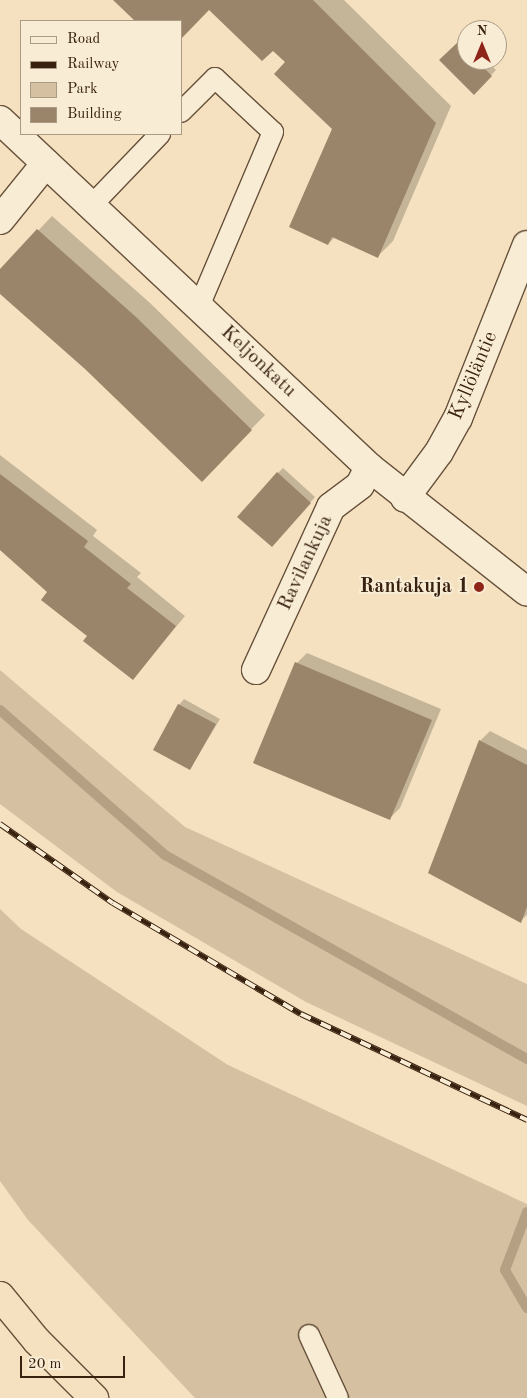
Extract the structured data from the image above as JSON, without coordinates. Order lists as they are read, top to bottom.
{
  "streets": {
    "street": ["Keljonkatu", "Kyllöläntie", "Ravilankuja"]
  },
  "crossings": [
    ["Keljonkatu", "Kyllöläntie"],
    ["Keljonkatu", "Ravilankuja"]
  ],
  "places": ["Rantakuja 1"],
  "legend": [
    "Road",
    "Railway",
    "Park",
    "Building"
  ],
  "scale_bar": "20 m",
  "north": "top"
}
